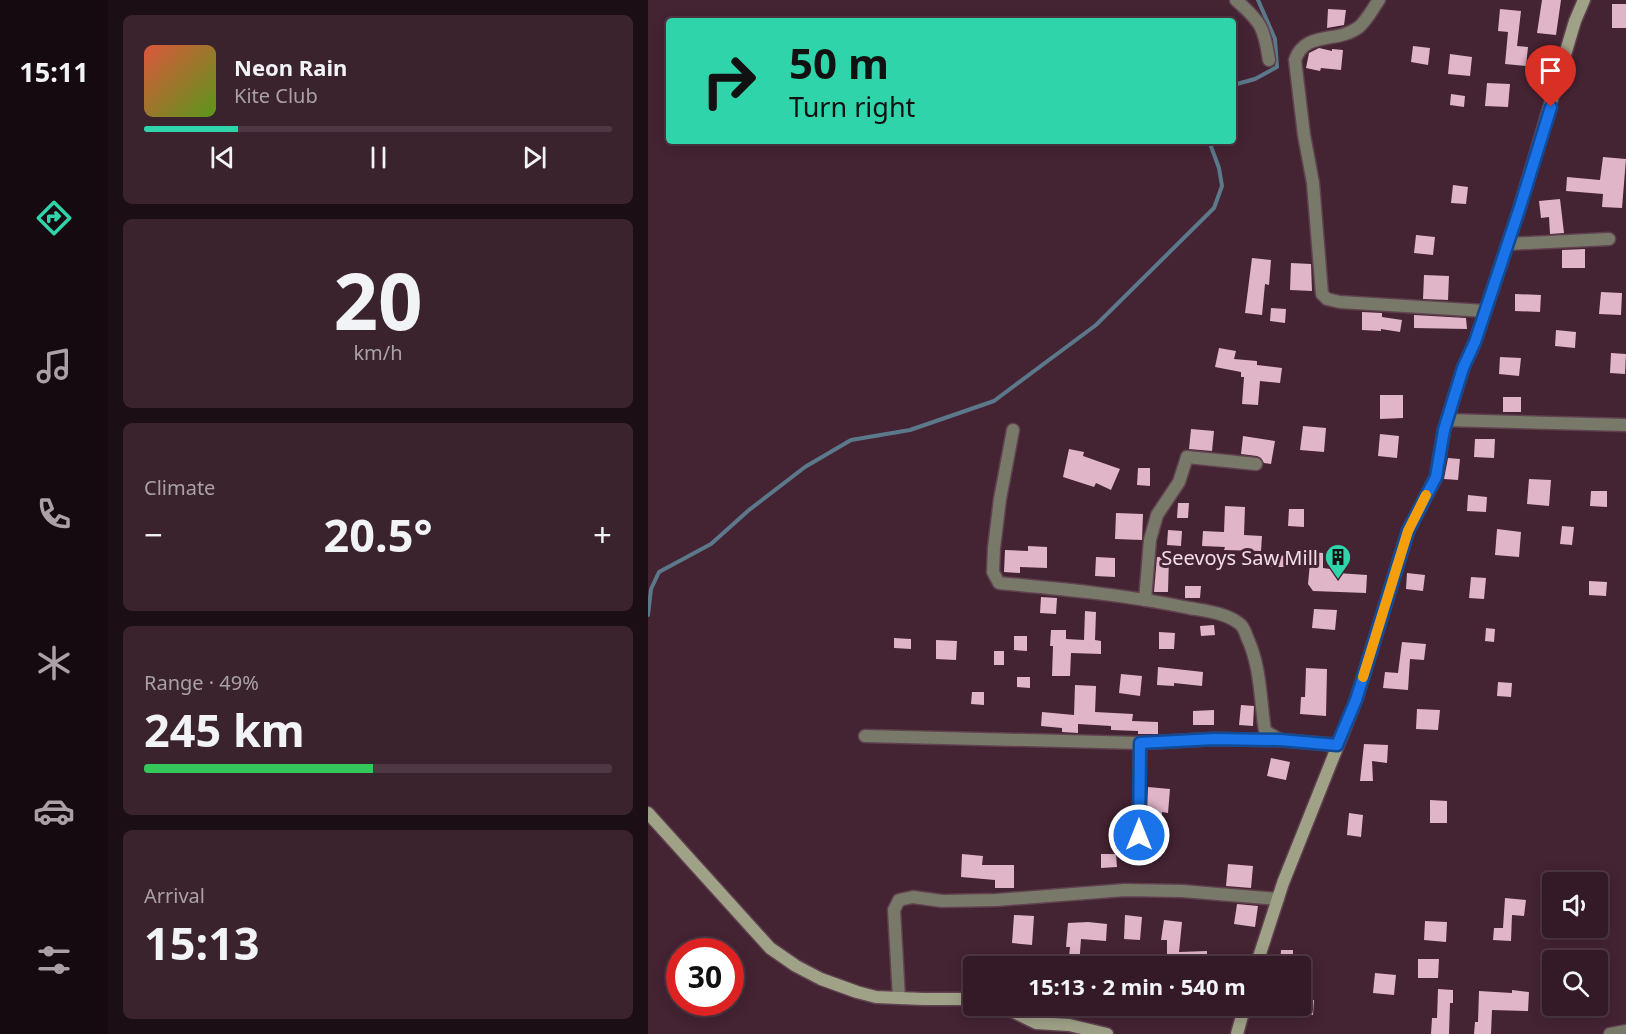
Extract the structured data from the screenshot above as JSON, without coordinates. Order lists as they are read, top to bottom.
{
  "places": {
    "building": ["Seevoys Saw Mill"]
  },
  "page": {
    "tabs": "15:11",
    "turn": ["50 m", "Turn right"],
    "song": ["Neon Rain", "Kite Club"],
    "tile": [
      ["20", "km/h"],
      "Climate",
      ["Range · 49%", "245 km"],
      ["Arrival", "15:13"]
    ],
    "heat": ["−", "20.5°", "+"],
    "limit": "30",
    "trip": "15:13 · 2 min · 540 m"
  }
}
